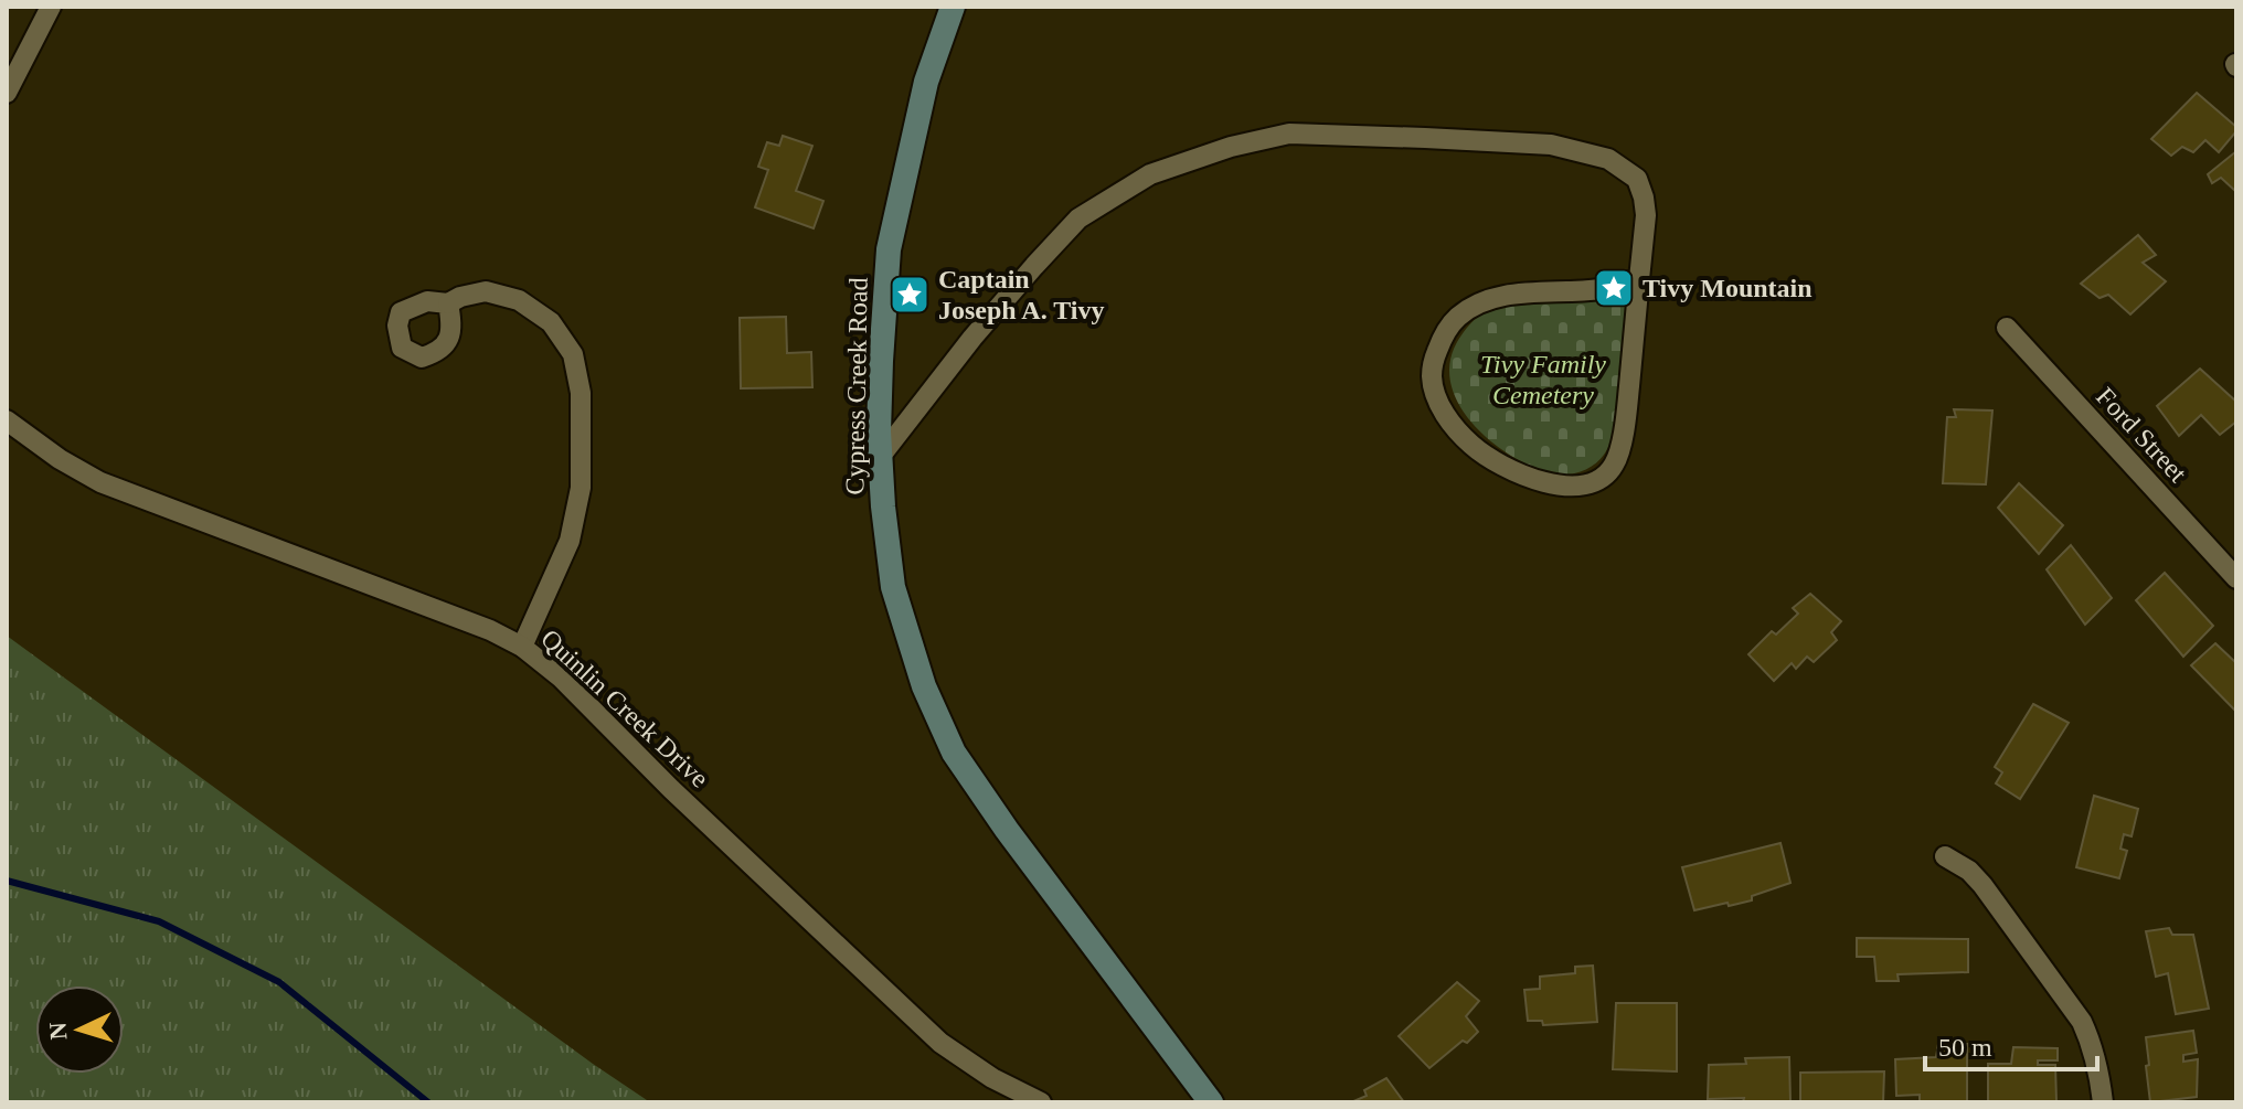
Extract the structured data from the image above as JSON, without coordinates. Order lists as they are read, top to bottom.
{
  "streets": {
    "main road": ["Cypress Creek Road"],
    "street": ["Ford Street", "Quinlin Creek Drive"]
  },
  "parks": ["Tivy Family Cemetery"],
  "places": {
    "place": ["Tivy Mountain", "Captain Joseph A. Tivy"]
  },
  "scale_bar": "50 m",
  "north": "left"
}
